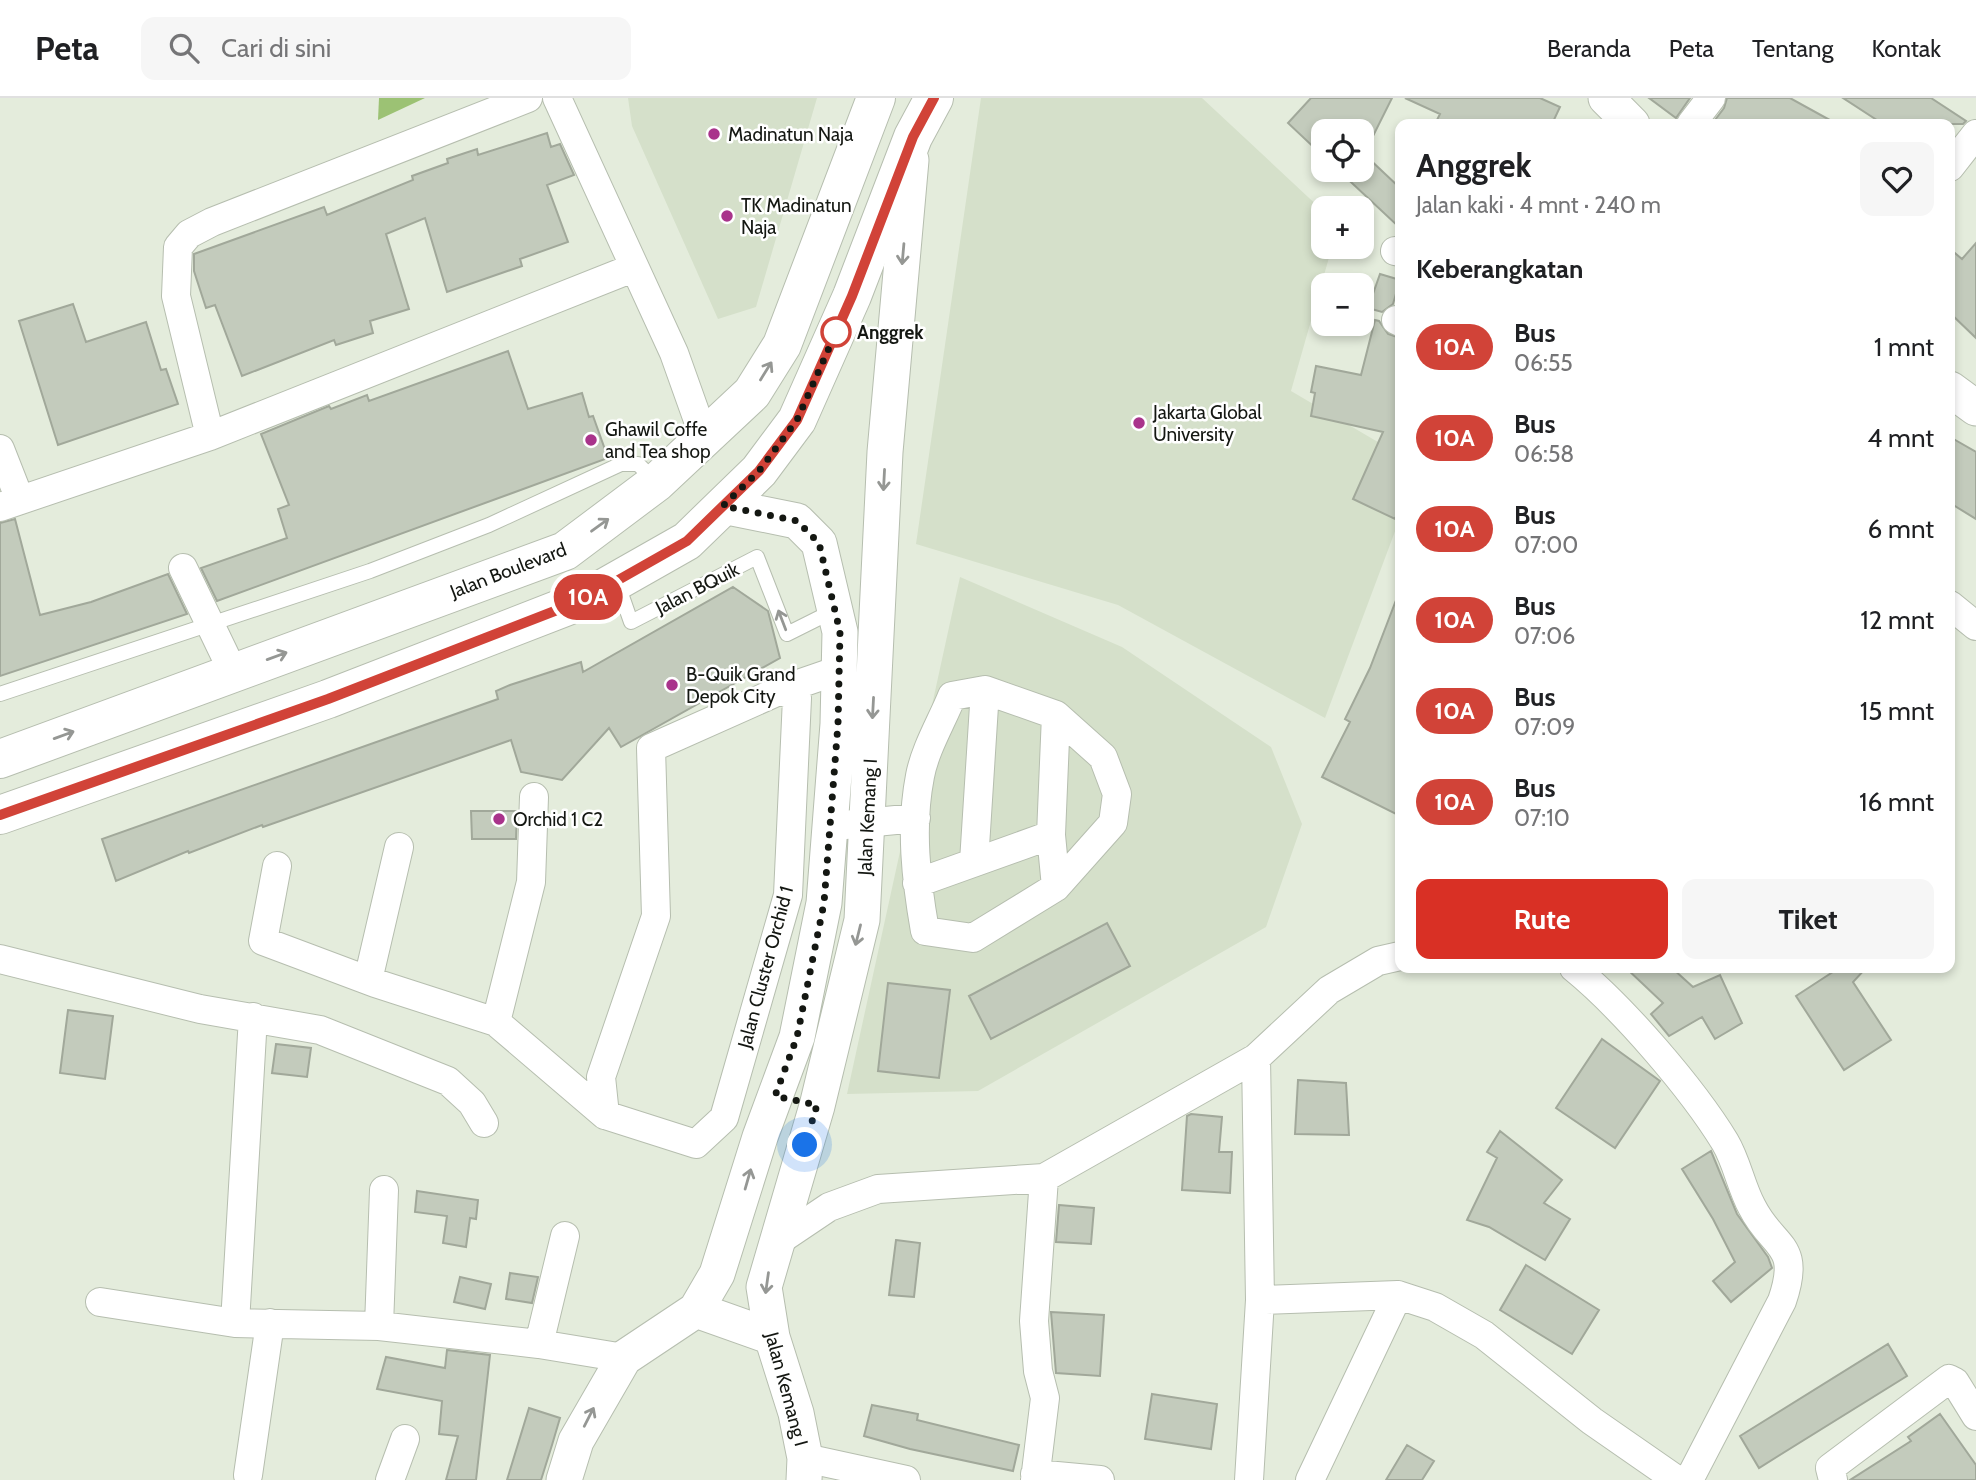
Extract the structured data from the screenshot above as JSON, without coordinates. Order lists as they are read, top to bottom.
{
  "streets": {
    "main road": ["Jalan Boulevard"],
    "street": ["Jalan Kemang I", "Jalan Cluster Orchid 1"],
    "lane": ["Jalan BQuik"]
  },
  "crossings": [
    ["Jalan BQuik", "Jalan Kemang I"]
  ],
  "places": [
    "Madinatun Naja",
    "TK Madinatun Naja",
    "Anggrek",
    "Jakarta Global University",
    "Ghawil Coffe and Tea shop",
    "B-Quik Grand Depok City",
    "Orchid 1 C2"
  ],
  "lines": ["bus line 10A"],
  "page": {
    "header": "Peta",
    "search": "Cari di sini",
    "nav": [
      "Beranda",
      "Peta",
      "Tentang",
      "Kontak"
    ],
    "on_map": "10A",
    "map_buttons": ["+", "−"],
    "heading": [
      ["Anggrek", "Jalan kaki · 4 mnt · 240 m"],
      "Keberangkatan"
    ],
    "list": [
      {
        "mark": "10A",
        "name": "Bus",
        "note": "06:55",
        "value": "1 mnt"
      },
      {
        "mark": "10A",
        "name": "Bus",
        "note": "06:58",
        "value": "4 mnt"
      },
      {
        "mark": "10A",
        "name": "Bus",
        "note": "07:00",
        "value": "6 mnt"
      },
      {
        "mark": "10A",
        "name": "Bus",
        "note": "07:06",
        "value": "12 mnt"
      },
      {
        "mark": "10A",
        "name": "Bus",
        "note": "07:09",
        "value": "15 mnt"
      },
      {
        "mark": "10A",
        "name": "Bus",
        "note": "07:10",
        "value": "16 mnt"
      }
    ],
    "buttons": ["Rute", "Tiket"]
  }
}
